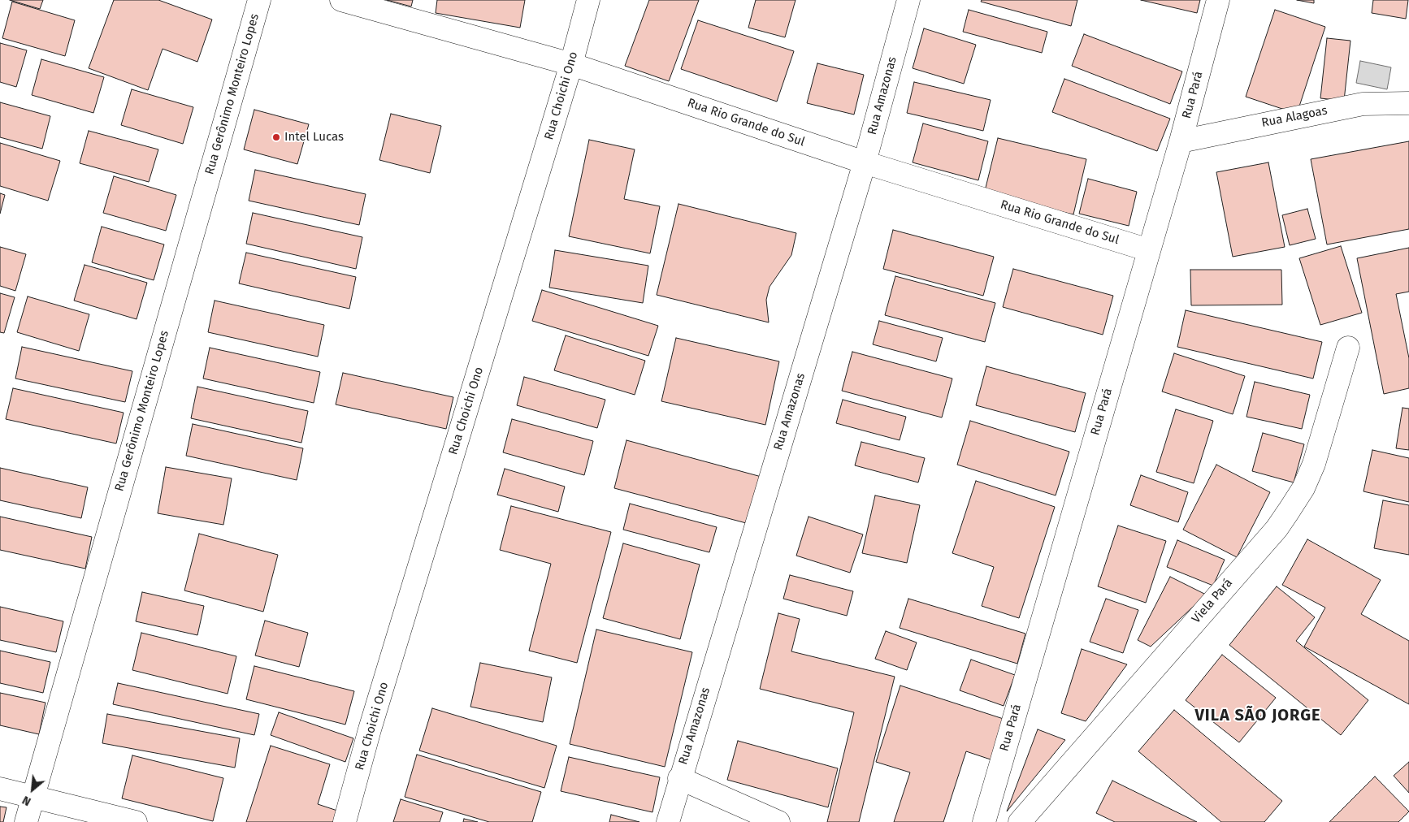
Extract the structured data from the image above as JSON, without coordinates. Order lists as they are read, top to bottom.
{
  "streets": {
    "street": [
      "Rua Gerônimo Monteiro Lopes",
      "Rua Pará",
      "Rua Choichi Ono",
      "Rua Amazonas",
      "Rua Alagoas",
      "Rua Rio Grande do Sul",
      "Viela Pará"
    ]
  },
  "crossings": [
    ["Rua Pará", "Rua Alagoas"],
    ["Rua Pará", "Rua Rio Grande do Sul"],
    ["Rua Choichi Ono", "Rua Rio Grande do Sul"],
    ["Rua Amazonas", "Rua Rio Grande do Sul"]
  ],
  "districts": ["VILA SÃO JORGE"],
  "places": ["Intel Lucas"],
  "north": "bottom left"
}
